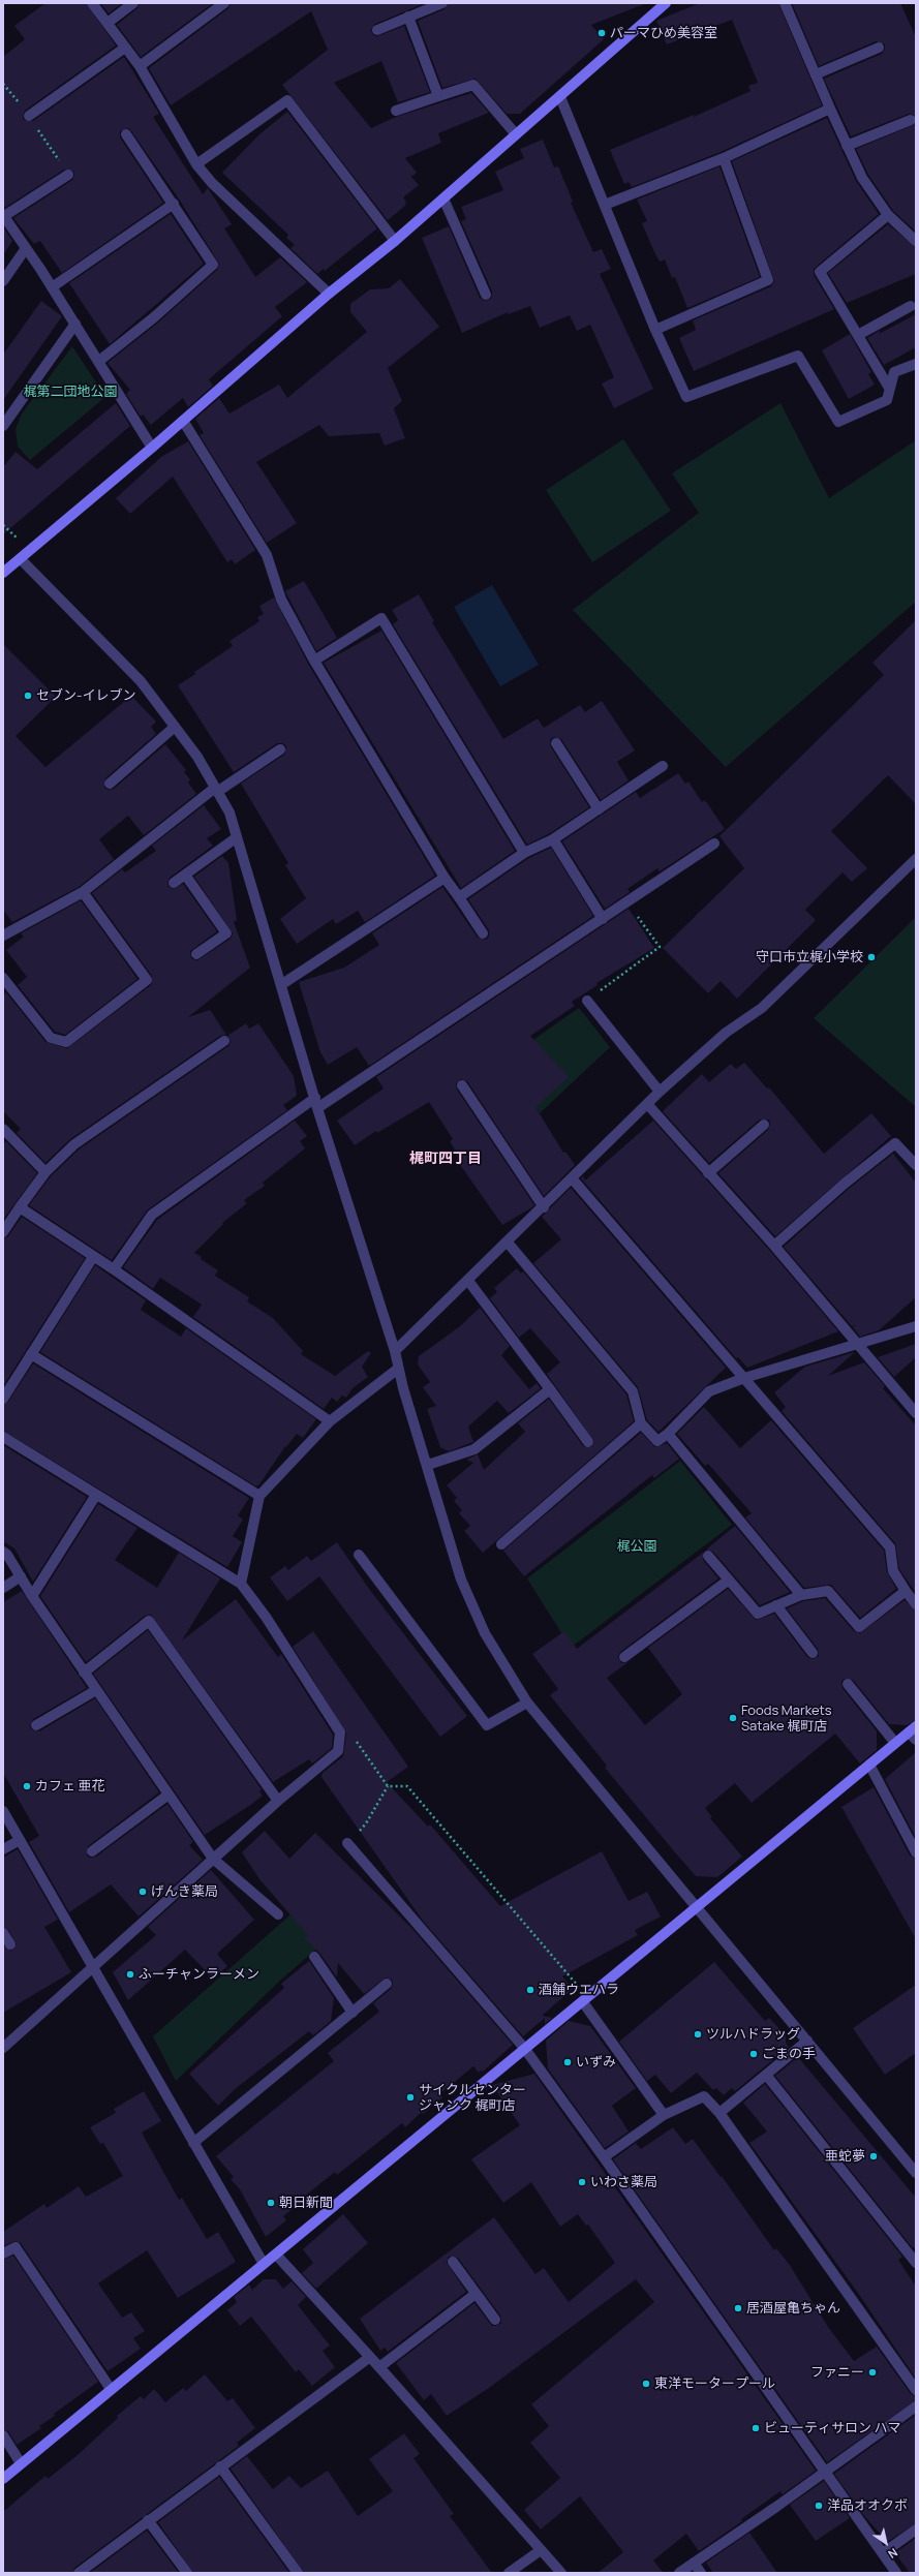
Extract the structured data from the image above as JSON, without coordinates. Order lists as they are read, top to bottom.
{
  "districts": ["梶町四丁目"],
  "parks": ["梶第二団地公園", "梶公園"],
  "places": [
    "パーマひめ美容室",
    "セブン-イレブン",
    "守口市立梶小学校",
    "Foods Markets Satake 梶町店",
    "カフェ 亜花",
    "げんき薬局",
    "ふーチャンラーメン",
    "酒舗ウエハラ",
    "ツルハドラッグ",
    "ごまの手",
    "いずみ",
    "サイクルセンター ジャンク 梶町店",
    "亜蛇夢",
    "いわさ薬局",
    "朝日新聞",
    "居酒屋亀ちゃん",
    "ファニー",
    "東洋モータープール",
    "ビューティサロン ハマ",
    "洋品オオクボ"
  ],
  "north": "bottom right"
}
